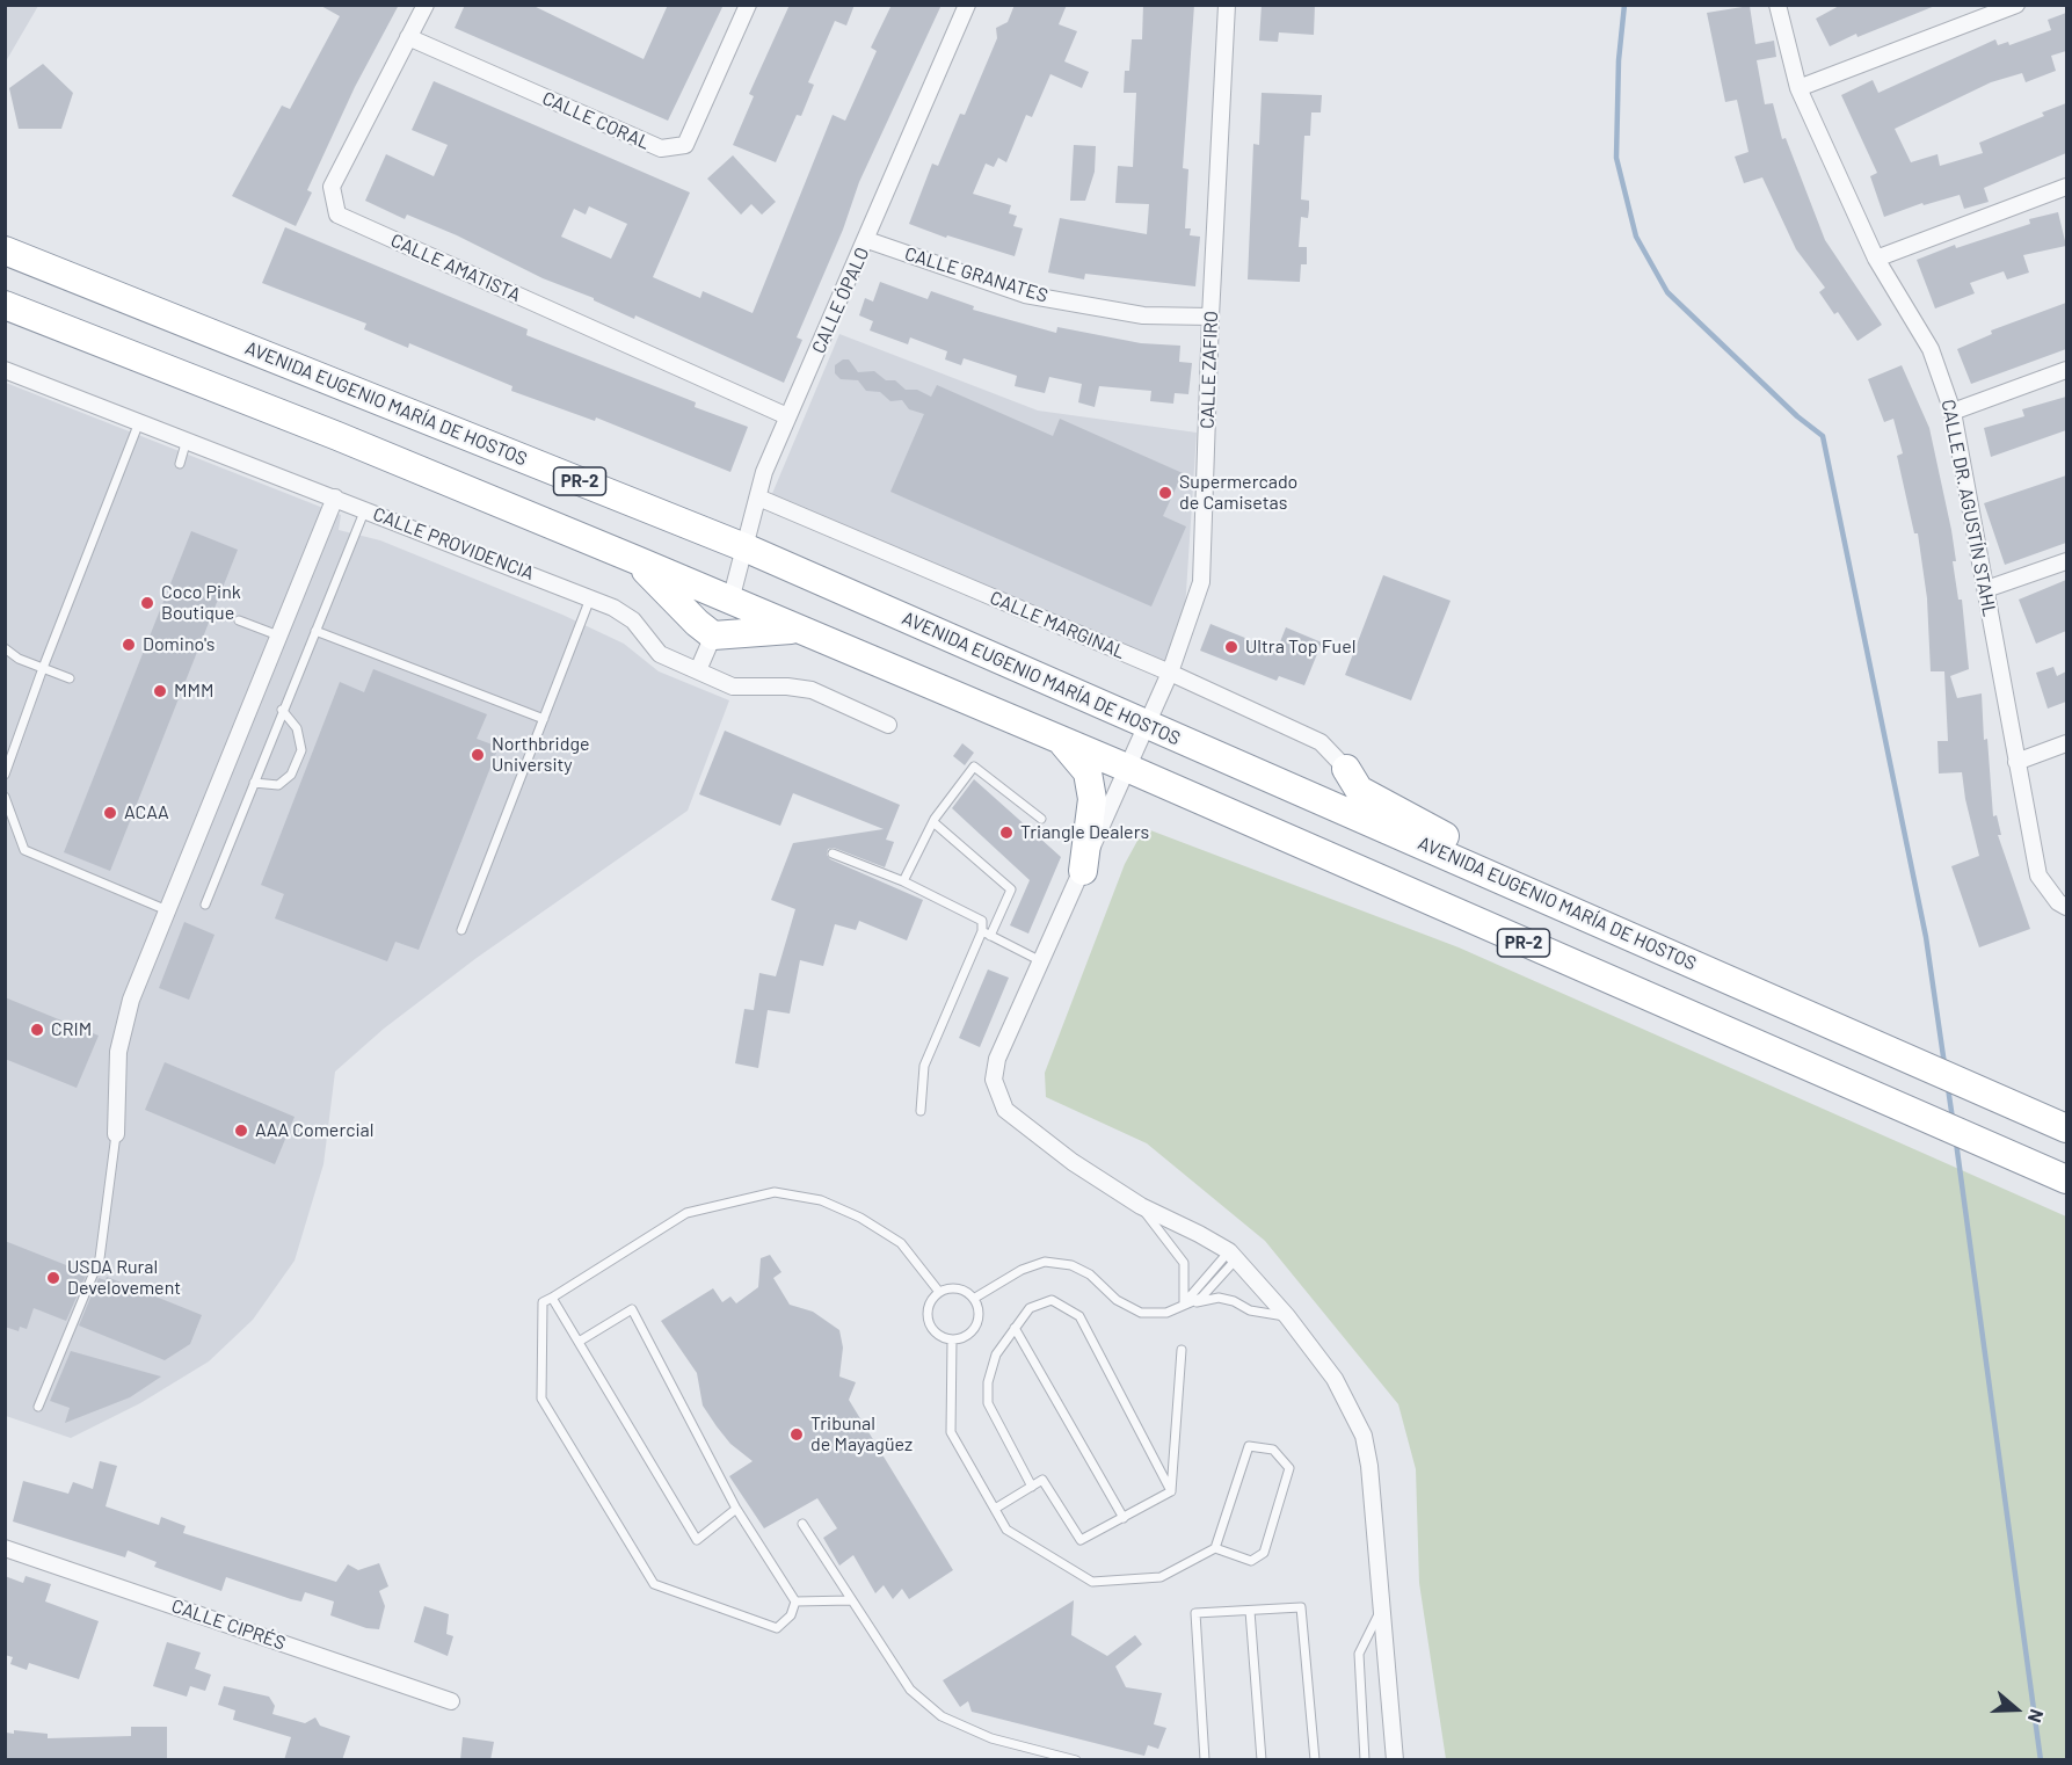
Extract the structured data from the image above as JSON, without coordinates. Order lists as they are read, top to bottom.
{
  "streets": {
    "highway": ["AVENIDA EUGENIO MARÍA DE HOSTOS", "PR-2"],
    "street": [
      "CALLE CORAL",
      "CALLE AMATISTA",
      "CALLE GRANATES",
      "CALLE ÓPALO",
      "CALLE ZAFIRO",
      "CALLE DR. AGUSTÍN STAHL",
      "CALLE PROVIDENCIA",
      "CALLE MARGINAL",
      "CALLE CIPRÉS"
    ]
  },
  "crossings": [
    ["CALLE CORAL", "CALLE AMATISTA"],
    ["CALLE AMATISTA", "CALLE ÓPALO"],
    ["CALLE GRANATES", "CALLE ÓPALO"],
    ["CALLE GRANATES", "CALLE ZAFIRO"],
    ["CALLE ÓPALO", "AVENIDA EUGENIO MARÍA DE HOSTOS"],
    ["CALLE ÓPALO", "PR-2"],
    ["CALLE ÓPALO", "CALLE MARGINAL"],
    ["CALLE ZAFIRO", "AVENIDA EUGENIO MARÍA DE HOSTOS"],
    ["CALLE ZAFIRO", "PR-2"],
    ["CALLE ZAFIRO", "CALLE MARGINAL"]
  ],
  "places": [
    "Supermercado de Camisetas",
    "Coco Pink Boutique",
    "Domino's",
    "Ultra Top Fuel",
    "MMM",
    "Northbridge University",
    "ACAA",
    "Triangle Dealers",
    "CRIM",
    "AAA Comercial",
    "USDA Rural Develovement",
    "Tribunal de Mayagüez"
  ],
  "north": "right"
}
